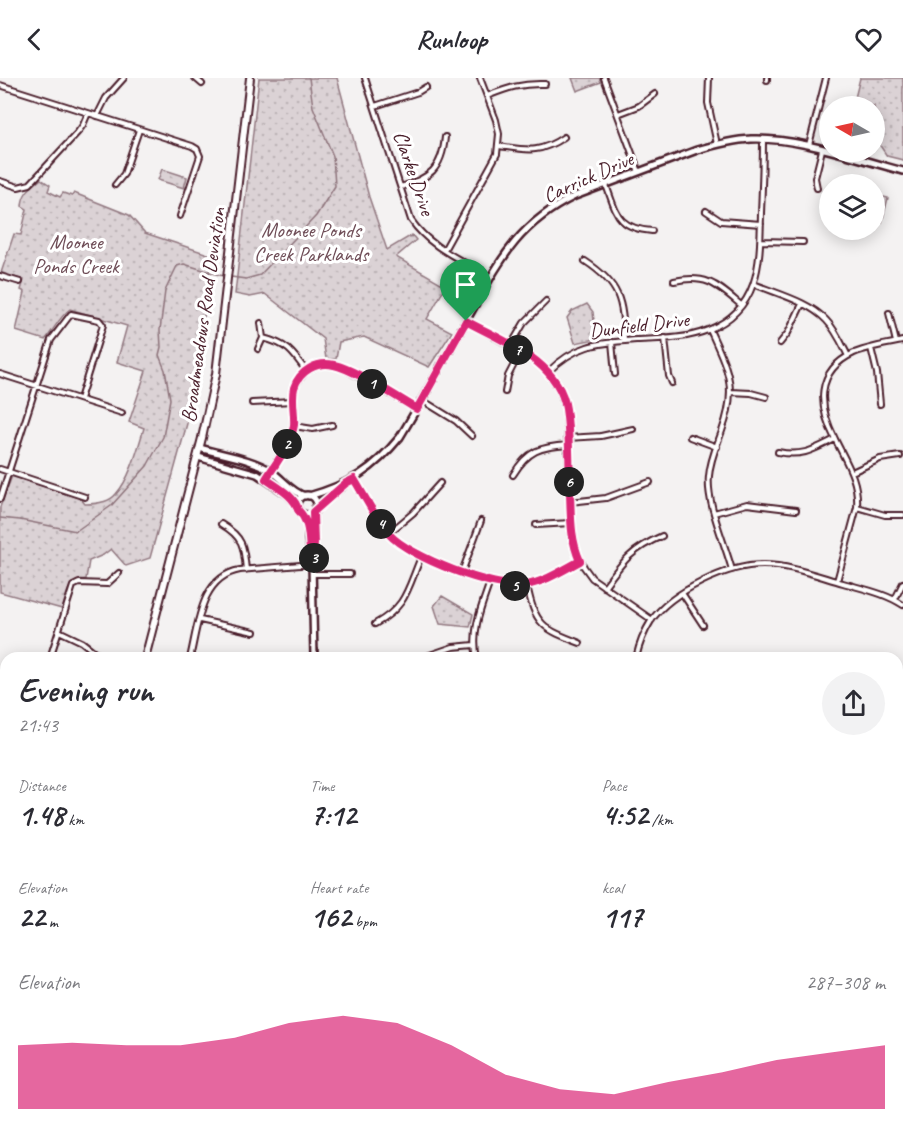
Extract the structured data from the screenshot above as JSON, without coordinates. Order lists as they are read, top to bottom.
{
  "streets": {
    "main road": ["Broadmeadows Road Deviation"],
    "street": ["Clarke Drive", "Carrick Drive", "Dunfield Drive"]
  },
  "crossings": [
    ["Clarke Drive", "Carrick Drive"],
    ["Carrick Drive", "Dunfield Drive"]
  ],
  "parks": ["Moonee Ponds Creek Parklands", "Moonee Ponds Creek"],
  "north": "left",
  "page": {
    "header": "Runloop",
    "pins": [
      "7",
      "1",
      "2",
      "6",
      "4",
      "3",
      "5"
    ],
    "heading": ["Evening run", "21:43"],
    "stats": [
      ["Distance", "1.48 km"],
      ["Time", "7:12"],
      ["Pace", "4:52 /km"],
      ["Elevation", "22 m"],
      ["Heart rate", "162 bpm"],
      ["kcal", "117"]
    ],
    "chart": ["Elevation", "287–308 m"]
  }
}
